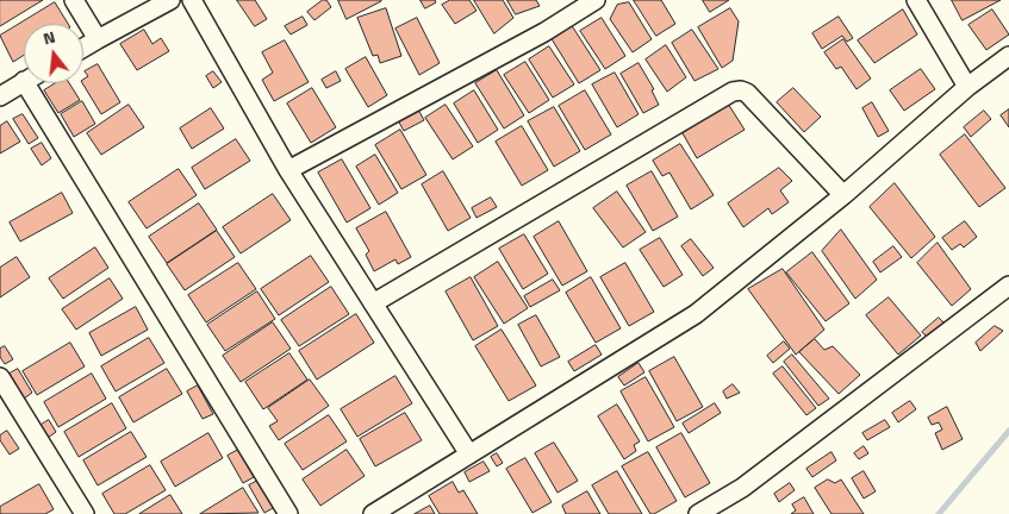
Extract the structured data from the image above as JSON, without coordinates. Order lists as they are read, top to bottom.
{
  "north": "top"
}
